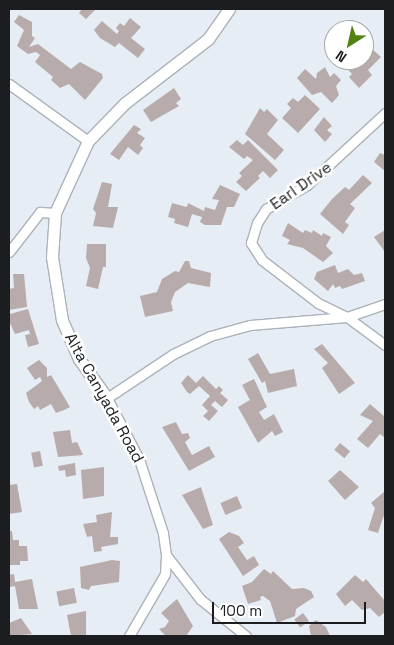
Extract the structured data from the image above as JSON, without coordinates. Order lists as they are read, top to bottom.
{
  "streets": {
    "street": ["Earl Drive", "Alta Canyada Road"]
  },
  "scale_bar": "100 m",
  "north": "bottom left"
}
